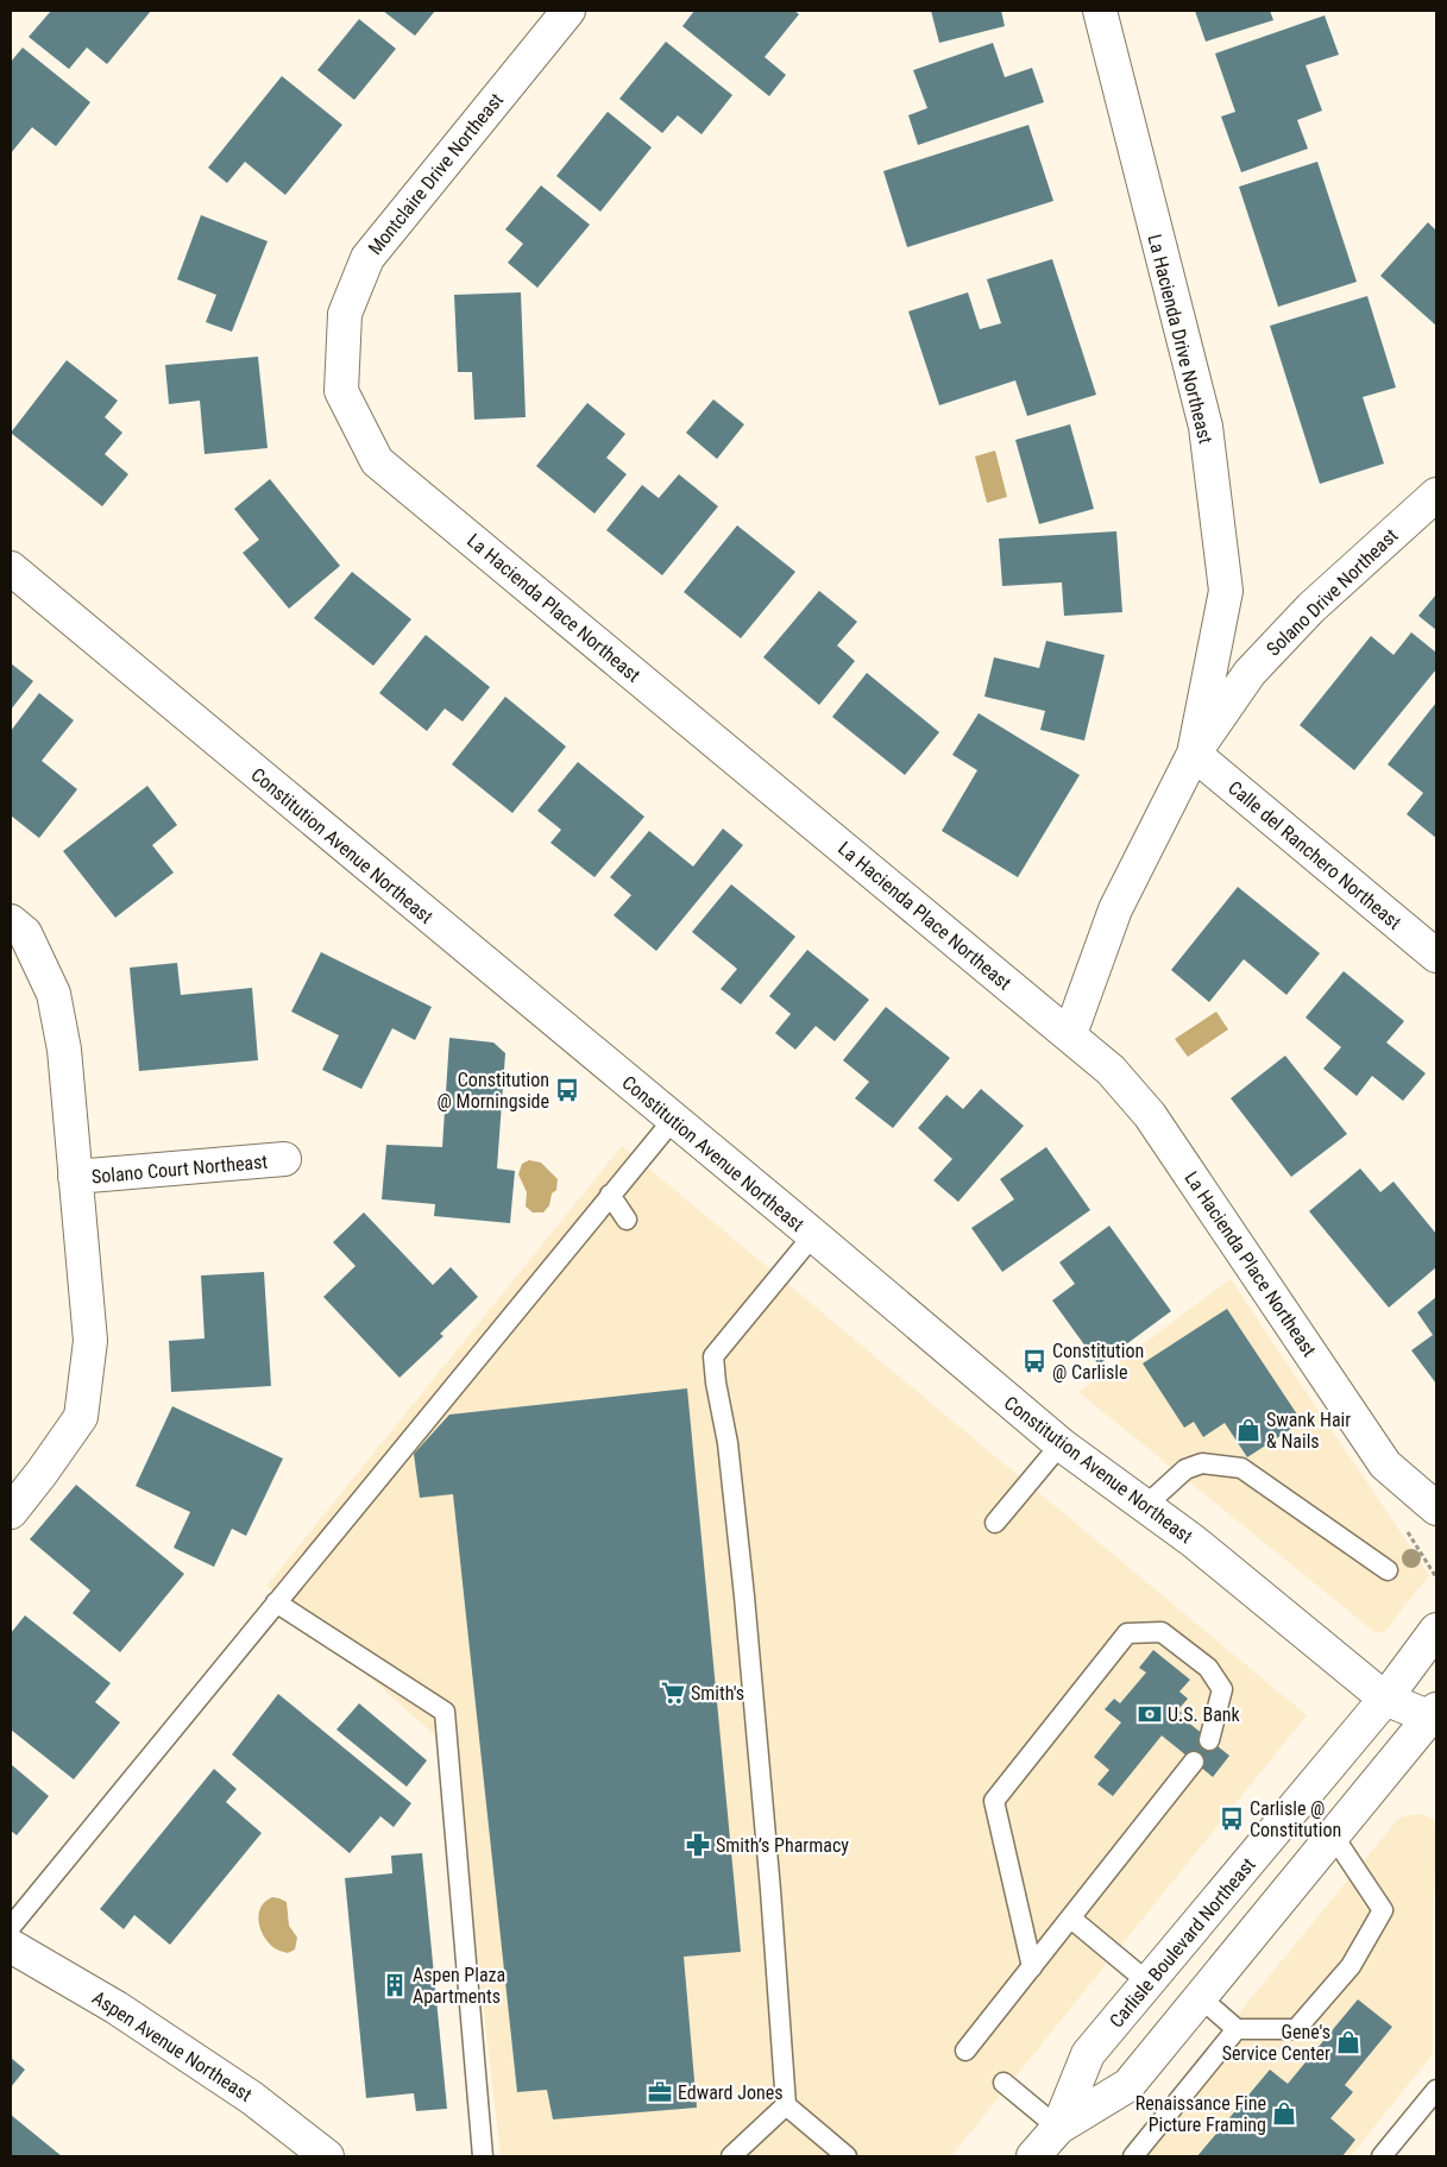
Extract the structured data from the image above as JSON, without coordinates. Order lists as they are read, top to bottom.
{
  "streets": {
    "street": [
      "Montclaire Drive Northeast",
      "La Hacienda Drive Northeast",
      "Solano Drive Northeast",
      "La Hacienda Place Northeast",
      "Constitution Avenue Northeast",
      "Calle del Ranchero Northeast",
      "Solano Court Northeast",
      "Carlisle Boulevard Northeast",
      "Aspen Avenue Northeast"
    ]
  },
  "crossings": [
    ["Montclaire Drive Northeast", "La Hacienda Place Northeast"],
    ["La Hacienda Drive Northeast", "Solano Drive Northeast"],
    ["La Hacienda Drive Northeast", "La Hacienda Place Northeast"],
    ["La Hacienda Drive Northeast", "Calle del Ranchero Northeast"],
    ["Solano Drive Northeast", "Calle del Ranchero Northeast"],
    ["Constitution Avenue Northeast", "Carlisle Boulevard Northeast"]
  ],
  "places": {
    "bus stop": ["Constitution @ Morningside", "Constitution @ Carlisle", "Carlisle @ Constitution"],
    "shop": ["Swank Hair & Nails", "Gene's Service Center", "Renaissance Fine Picture Framing"],
    "supermarket": ["Smith's"],
    "bank": ["U.S. Bank"],
    "pharmacy": ["Smith’s Pharmacy"],
    "building": ["Aspen Plaza Apartments"],
    "office": ["Edward Jones"]
  }
}
